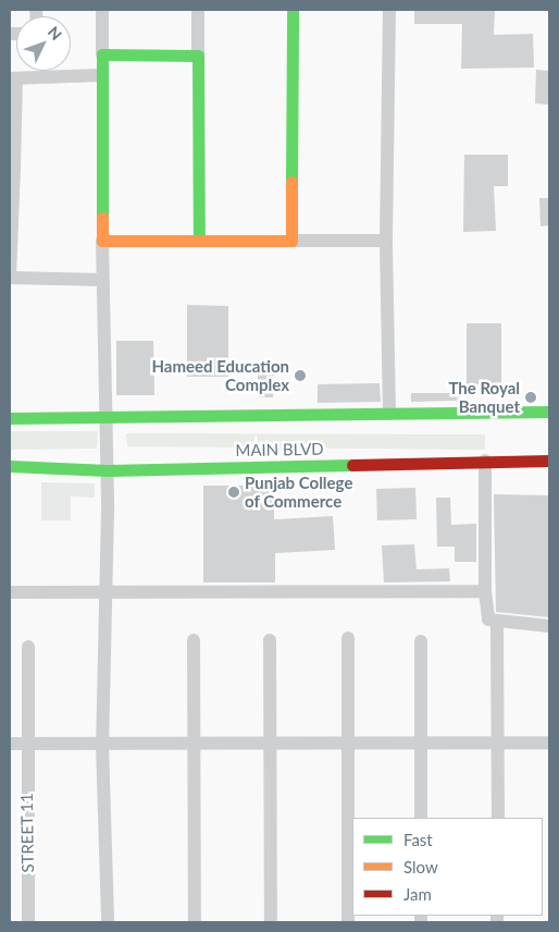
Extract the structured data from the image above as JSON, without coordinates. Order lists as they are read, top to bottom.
{
  "streets": {
    "main road": ["MAIN BLVD"],
    "street": ["STREET 11"]
  },
  "places": ["Hameed Education Complex", "The Royal Banquet", "Punjab College of Commerce"],
  "legend": ["Fast", "Slow", "Jam"],
  "north": "top right"
}
